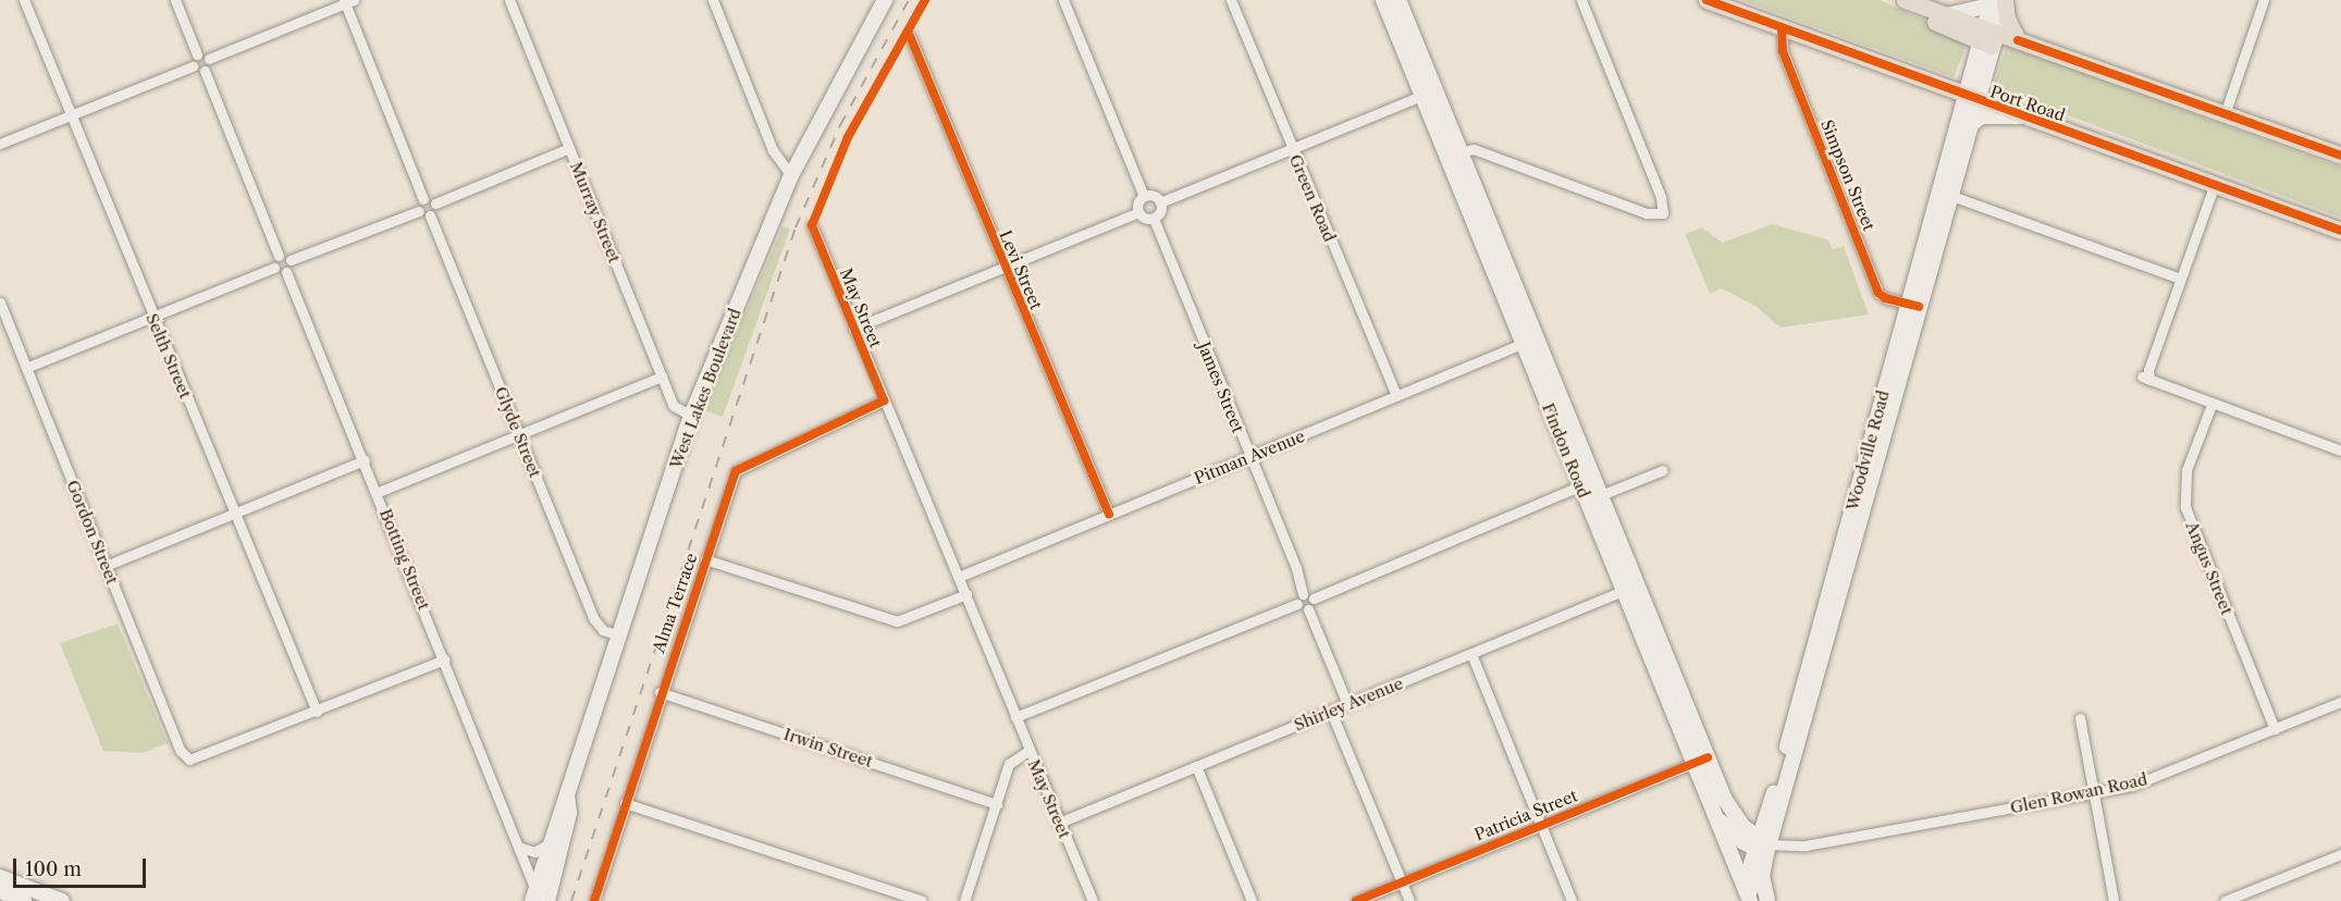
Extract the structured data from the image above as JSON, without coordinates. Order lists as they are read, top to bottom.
{
  "streets": {
    "highway": ["Port Road"],
    "main road": ["West Lakes Boulevard", "Findon Road", "Woodville Road"],
    "street": [
      "Simpson Street",
      "Green Road",
      "Murray Street",
      "Levi Street",
      "May Street",
      "Selth Street",
      "James Street",
      "Glyde Street",
      "Pitman Avenue",
      "Gordon Street",
      "Botting Street",
      "Angus Street",
      "Alma Terrace",
      "Shirley Avenue",
      "Irwin Street",
      "Glen Rowan Road",
      "Patricia Street"
    ]
  },
  "crossings": [
    ["Port Road", "Simpson Street"],
    ["Port Road", "Woodville Road"],
    ["Simpson Street", "Woodville Road"],
    ["Green Road", "Pitman Avenue"],
    ["Murray Street", "West Lakes Boulevard"],
    ["Levi Street", "Pitman Avenue"],
    ["May Street", "Pitman Avenue"],
    ["May Street", "Alma Terrace"],
    ["May Street", "Shirley Avenue"],
    ["Selth Street", "Gordon Street"],
    ["James Street", "Pitman Avenue"],
    ["West Lakes Boulevard", "Glyde Street"],
    ["West Lakes Boulevard", "Botting Street"],
    ["Findon Road", "Woodville Road"],
    ["Findon Road", "Pitman Avenue"],
    ["Findon Road", "Shirley Avenue"],
    ["Findon Road", "Glen Rowan Road"],
    ["Findon Road", "Patricia Street"],
    ["Woodville Road", "Glen Rowan Road"],
    ["Angus Street", "Glen Rowan Road"],
    ["Alma Terrace", "Irwin Street"]
  ],
  "scale_bar": "100 m"
}
